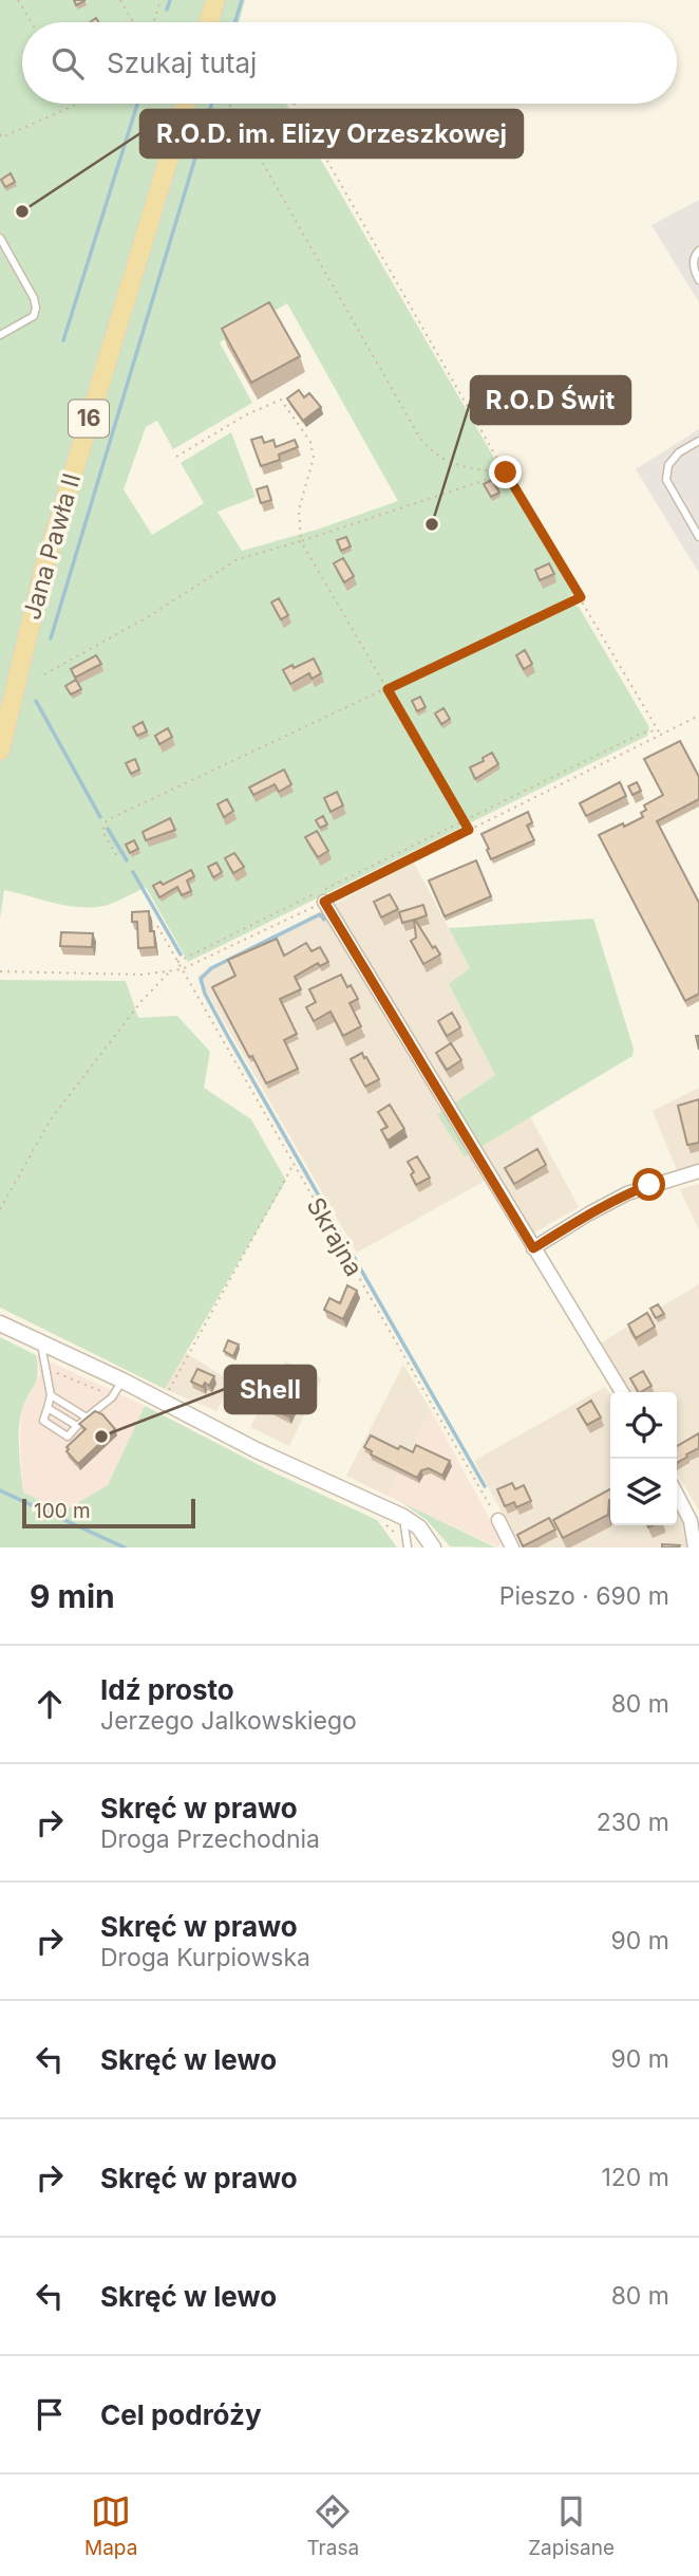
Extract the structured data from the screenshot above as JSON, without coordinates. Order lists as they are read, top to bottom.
{
  "streets": {
    "main road": ["16", "Jana Pawła II"],
    "path": ["Skrajna"]
  },
  "places": ["R.O.D. im. Elizy Orzeszkowej", "R.O.D Świt", "Shell"],
  "scale_bar": "100 m",
  "page": {
    "search": "Szukaj tutaj",
    "scale": "100 m",
    "heading": ["9 min", "Pieszo · 690 m"],
    "list": [
      ["Idź prosto", "Jerzego Jalkowskiego", "80 m"],
      ["Skręć w prawo", "Droga Przechodnia", "230 m"],
      ["Skręć w prawo", "Droga Kurpiowska", "90 m"],
      ["Skręć w lewo", "90 m"],
      ["Skręć w prawo", "120 m"],
      ["Skręć w lewo", "80 m"],
      "Cel podróży"
    ],
    "nav": ["Mapa", "Trasa", "Zapisane"]
  }
}
